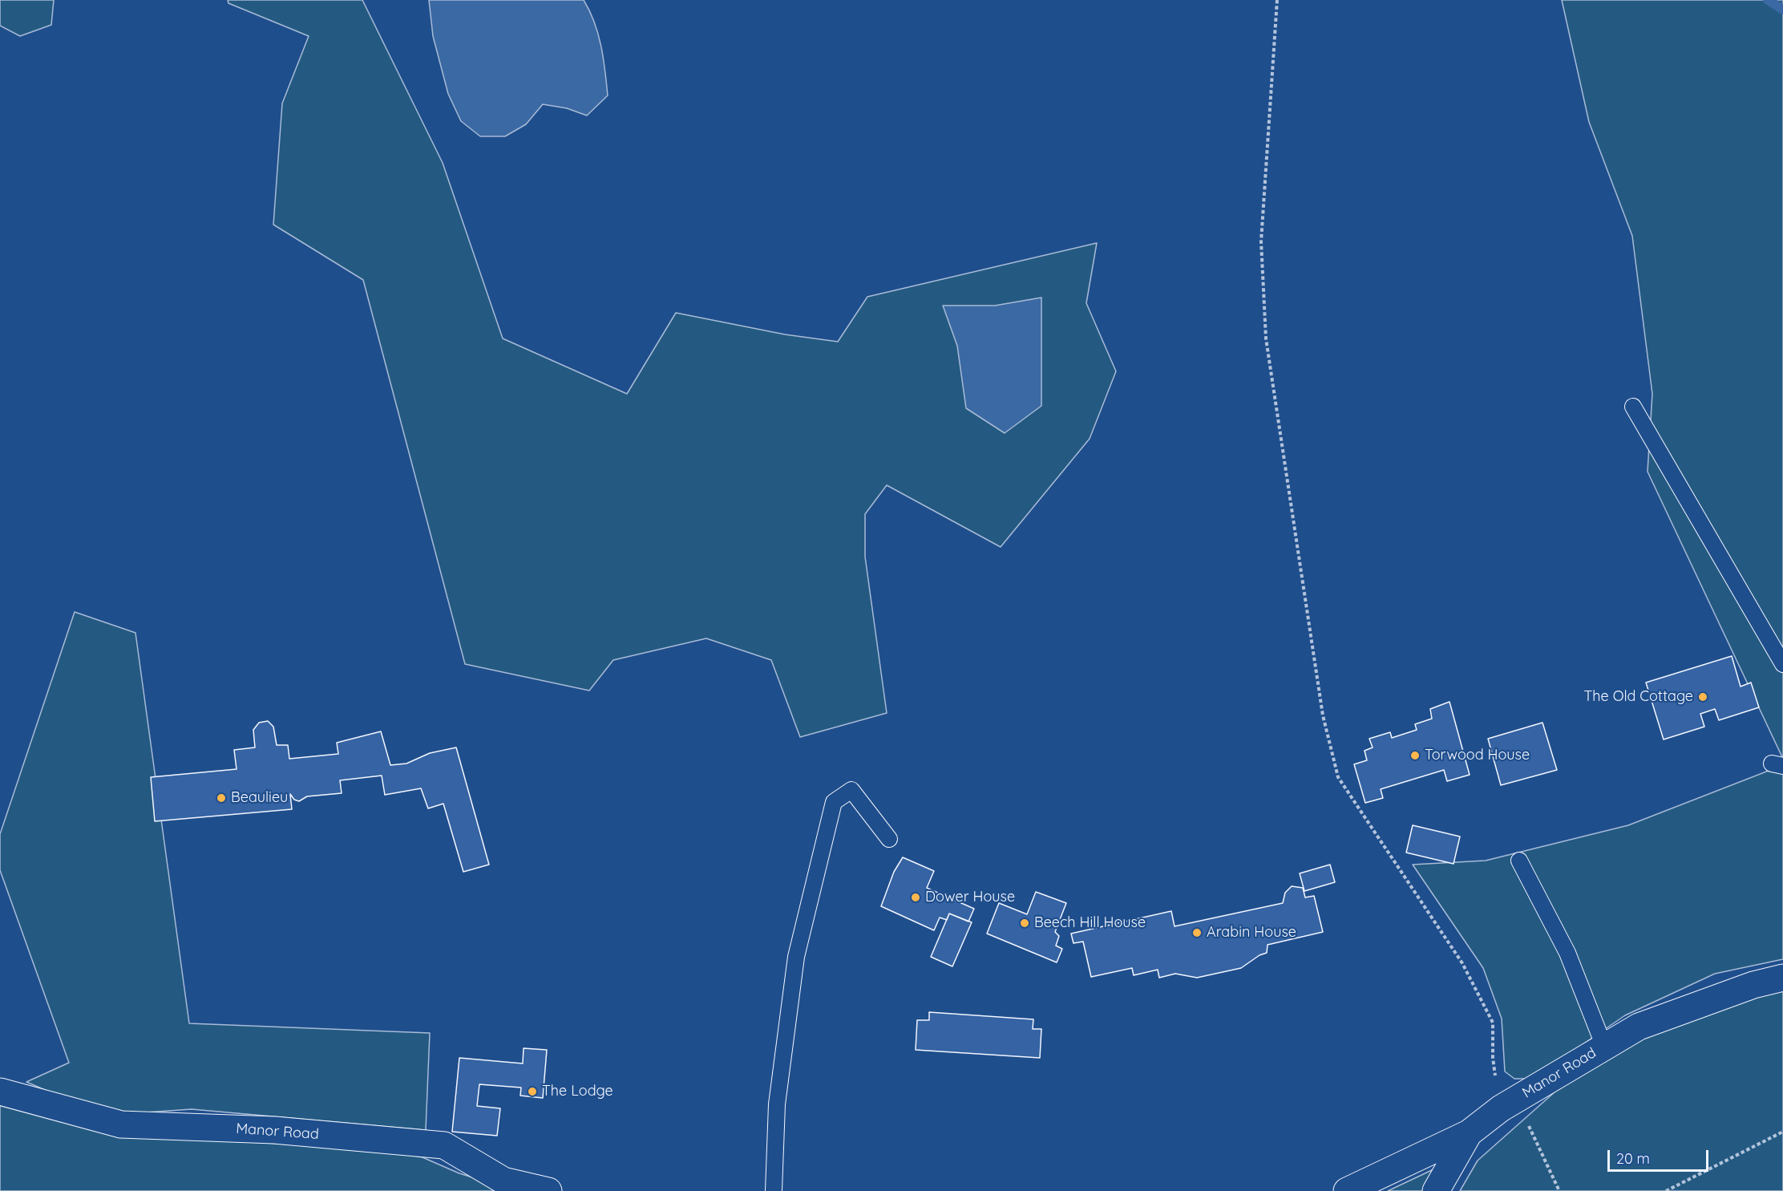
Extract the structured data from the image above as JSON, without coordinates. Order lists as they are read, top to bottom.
{
  "streets": {
    "street": ["Manor Road"]
  },
  "places": [
    "The Old Cottage",
    "Torwood House",
    "Beaulieu",
    "Dower House",
    "Beech Hill House",
    "Arabin House",
    "The Lodge"
  ],
  "scale_bar": "20 m"
}
